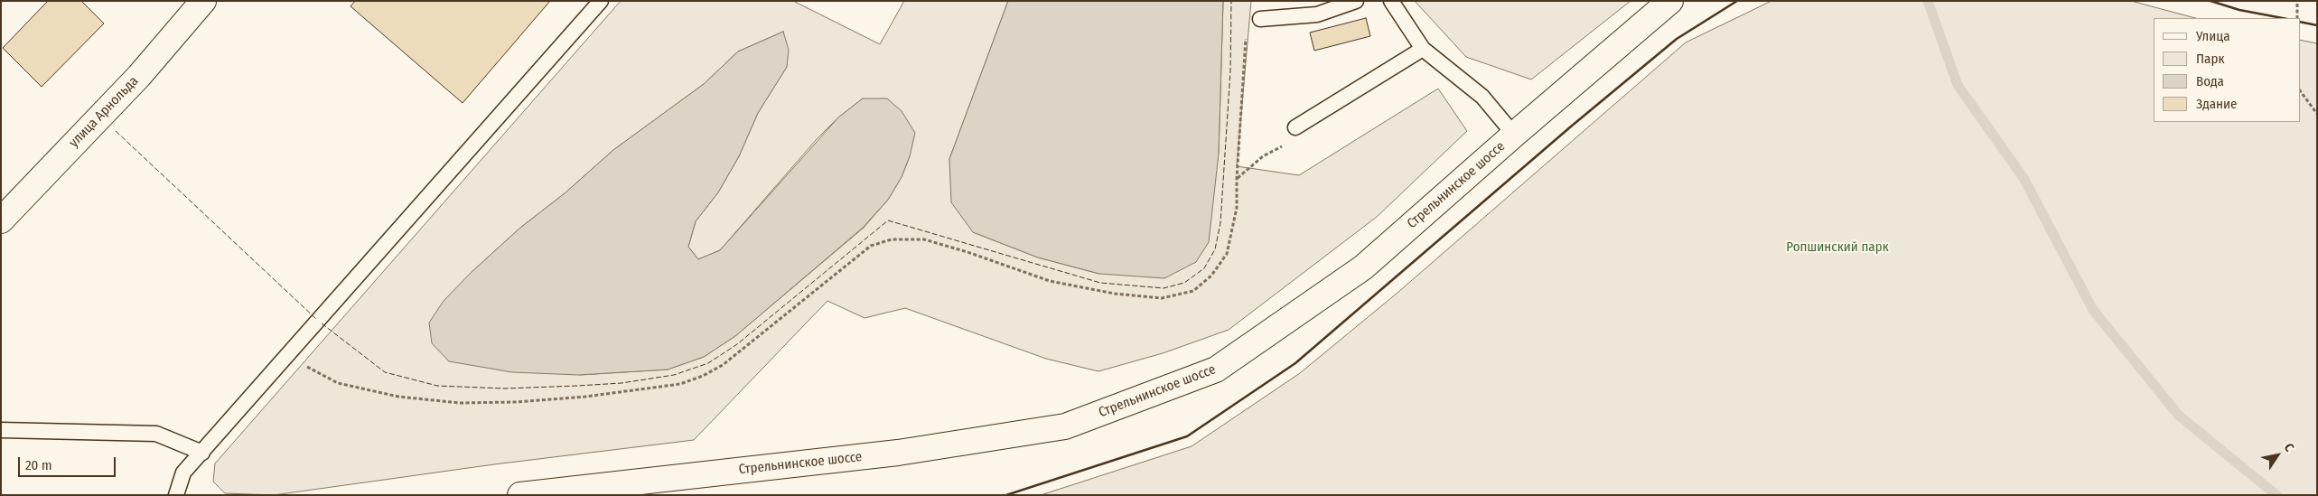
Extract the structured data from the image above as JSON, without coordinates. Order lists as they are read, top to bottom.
{
  "streets": {
    "main road": ["улица Арнольда", "Стрельнинское шоссе"]
  },
  "parks": ["Ропшинский парк"],
  "legend": [
    "Улица",
    "Парк",
    "Вода",
    "Здание"
  ],
  "scale_bar": "20 m",
  "north": "top right"
}
